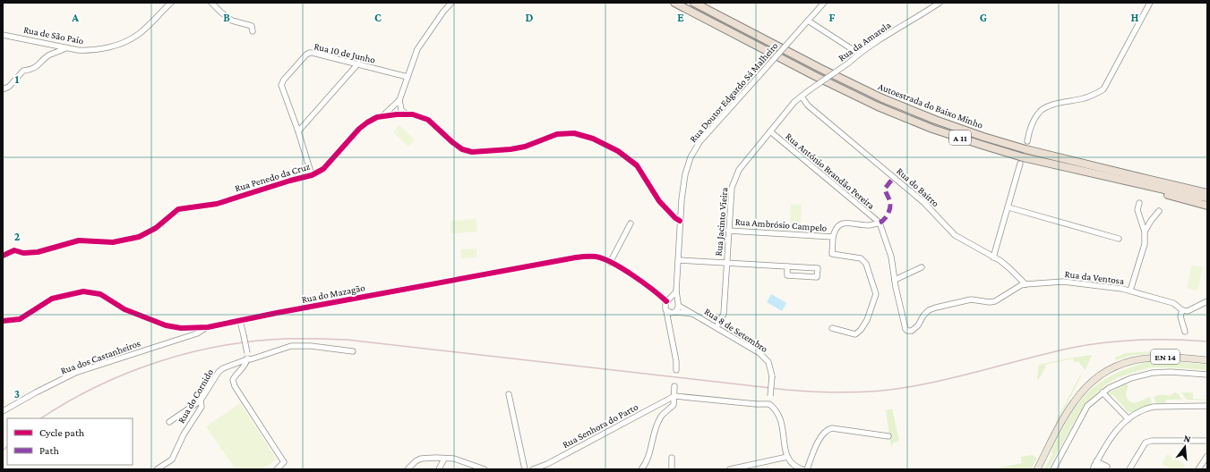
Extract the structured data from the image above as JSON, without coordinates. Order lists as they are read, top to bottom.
{
  "streets": {
    "highway": ["Autoestrada do Baixo Minho", "A 11"],
    "main road": ["EN 14"],
    "street": [
      "Rua de São Paio",
      "Rua da Amarela",
      "Rua 10 de Junho",
      "Rua Doutor Edgardo Sá Malheiro",
      "Rua António Brandão Pereira",
      "Rua Penedo da Cruz",
      "Rua do Bairro",
      "Rua Jacinto Vieira",
      "Rua Ambrósio Campelo",
      "Rua da Ventosa",
      "Rua do Mazagão",
      "Rua 8 de Setembro",
      "Rua dos Castanheiros",
      "Rua do Cornido",
      "Rua Senhora do Parto"
    ]
  },
  "crossings": [
    ["Rua da Amarela", "Rua do Bairro"],
    ["Rua da Amarela", "Rua Jacinto Vieira"],
    ["Rua 10 de Junho", "Rua Penedo da Cruz"],
    ["Rua Doutor Edgardo Sá Malheiro", "Rua Penedo da Cruz"],
    ["Rua Doutor Edgardo Sá Malheiro", "Rua do Mazagão"],
    ["Rua Doutor Edgardo Sá Malheiro", "Rua 8 de Setembro"],
    ["Autoestrada do Baixo Minho", "A 11"],
    ["Rua António Brandão Pereira", "Rua Jacinto Vieira"],
    ["Rua António Brandão Pereira", "Rua Ambrósio Campelo"],
    ["Rua António Brandão Pereira", "Rua da Ventosa"],
    ["Rua do Bairro", "Rua Jacinto Vieira"],
    ["Rua do Bairro", "Rua da Ventosa"],
    ["Rua Jacinto Vieira", "Rua Ambrósio Campelo"],
    ["Rua Jacinto Vieira", "Rua 8 de Setembro"],
    ["Rua Ambrósio Campelo", "Rua da Ventosa"],
    ["Rua do Mazagão", "Rua 8 de Setembro"],
    ["Rua do Mazagão", "Rua dos Castanheiros"]
  ],
  "legend": ["Cycle path", "Path"],
  "north": "top",
  "grid": {
    "columns": [
      "A",
      "B",
      "C",
      "D",
      "E",
      "F",
      "G",
      "H"
    ],
    "rows": ["1", "2", "3"]
  }
}
